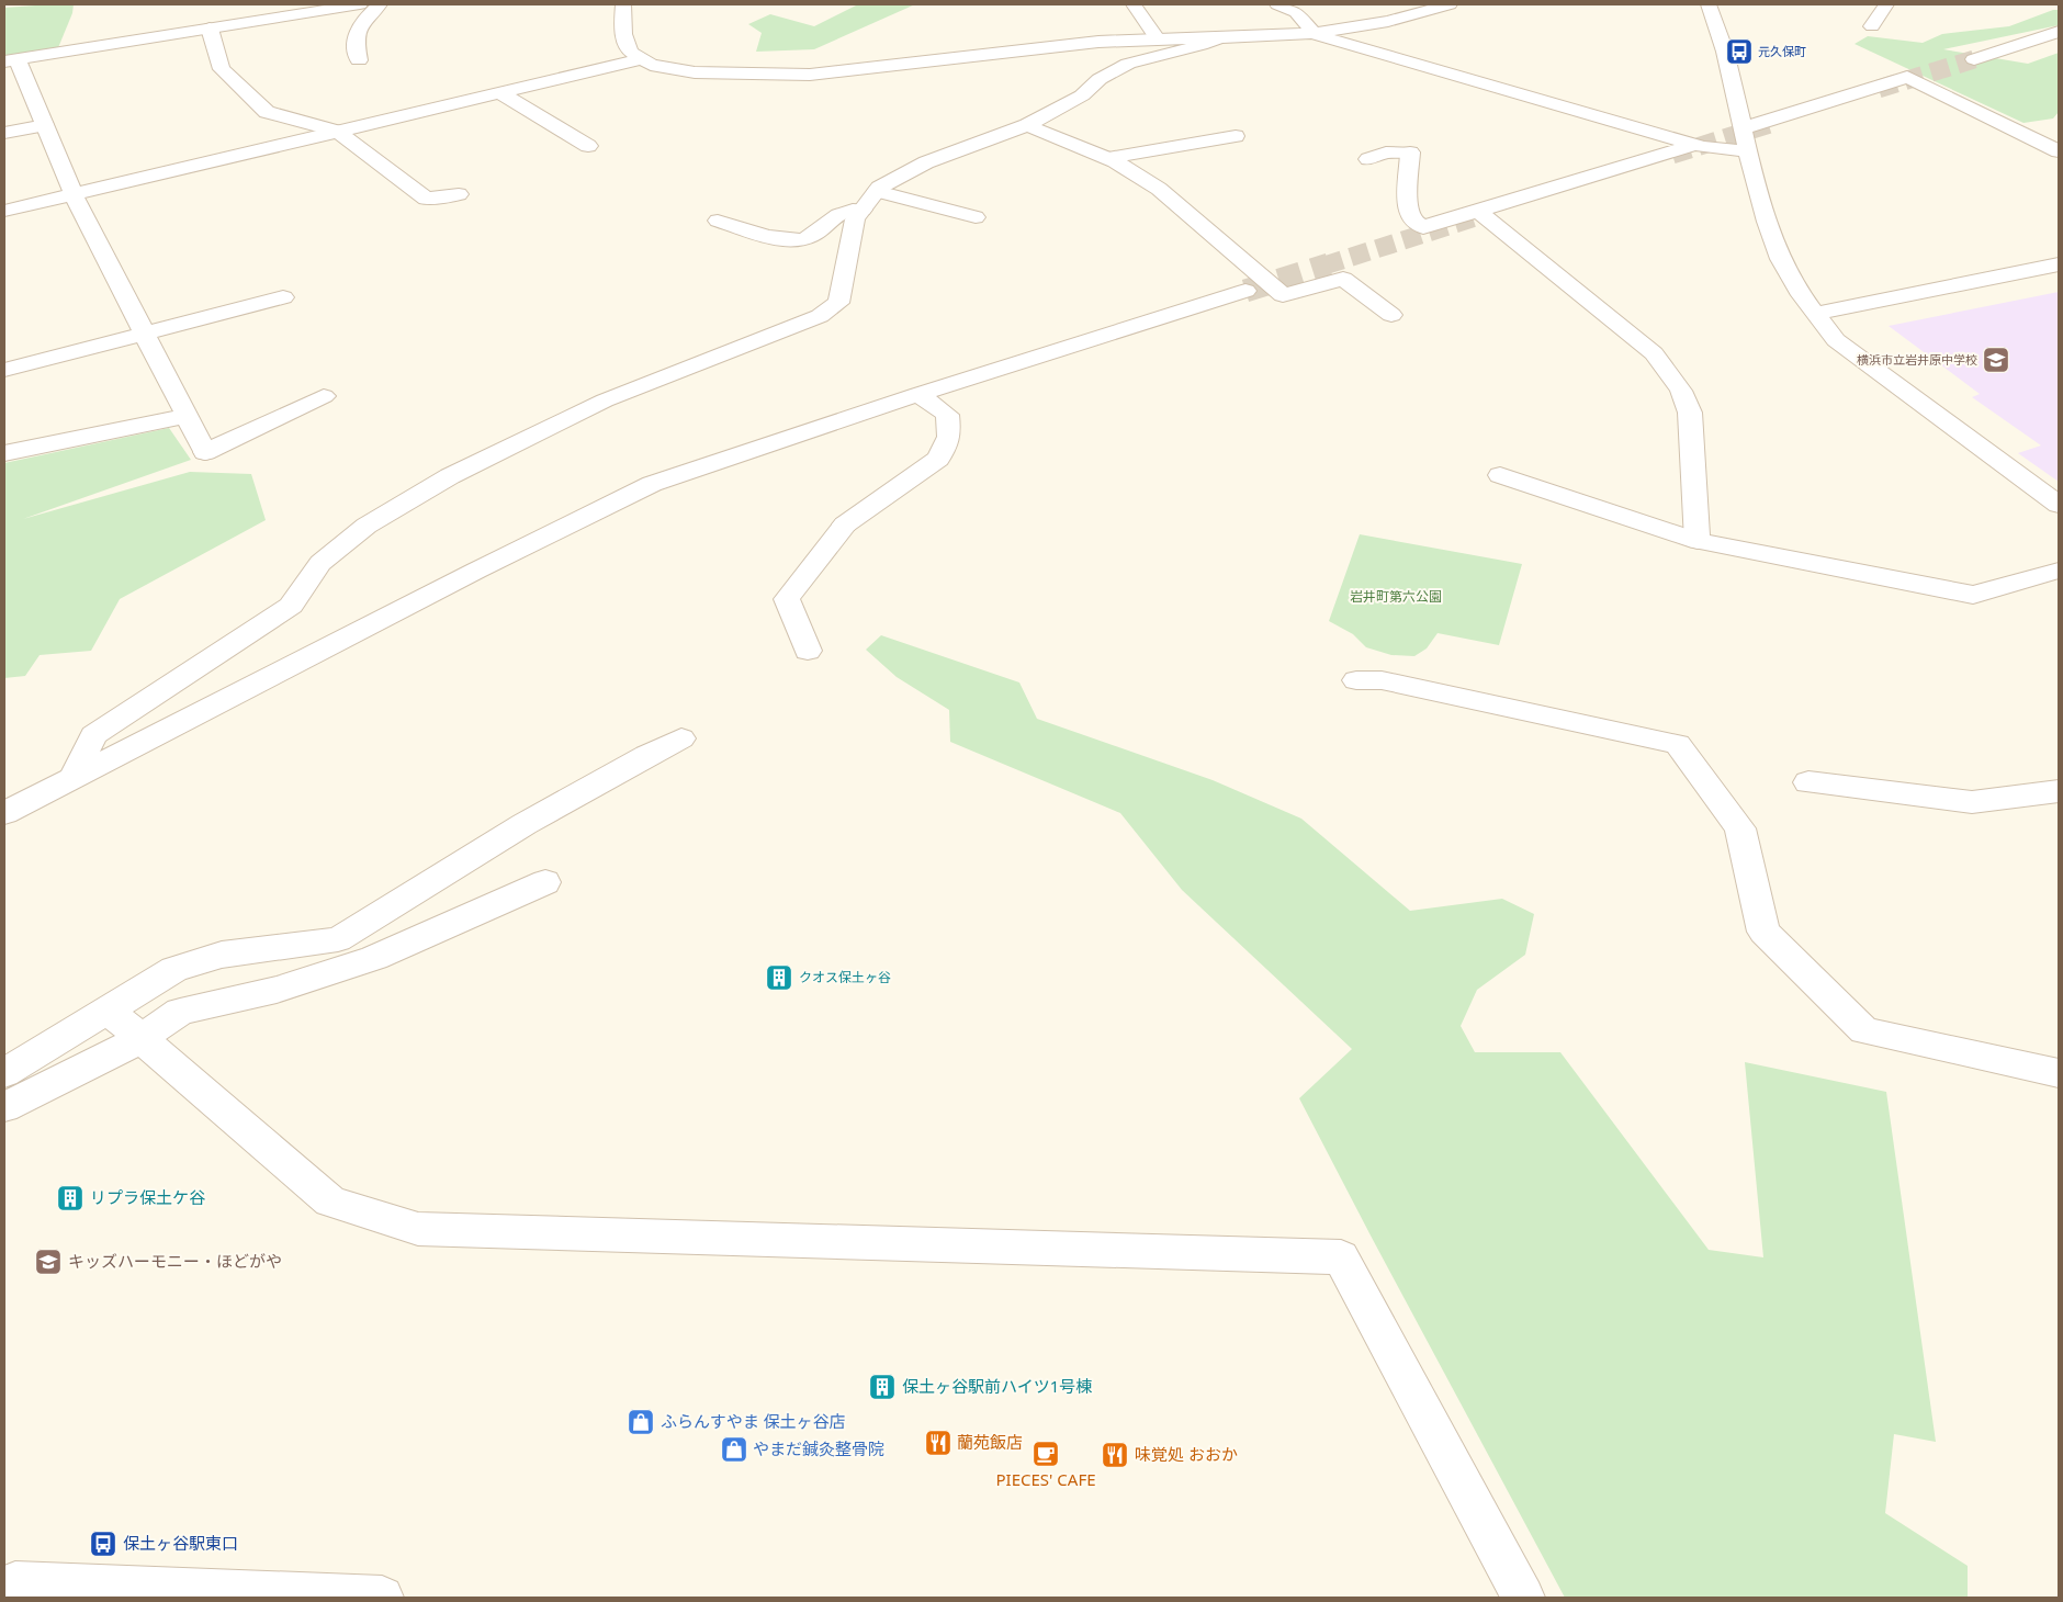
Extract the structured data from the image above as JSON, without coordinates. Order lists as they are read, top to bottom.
{
  "parks": ["岩井町第六公園"],
  "places": {
    "bus stop": ["元久保町", "保土ヶ谷駅東口"],
    "school or university": ["横浜市立岩井原中学校", "キッズハーモニー・ほどがや"],
    "building": ["クオス保土ヶ谷", "リプラ保土ケ谷", "保土ヶ谷駅前ハイツ1号棟"],
    "shop": ["ふらんすやま 保土ヶ谷店", "やまだ鍼灸整骨院"],
    "restaurant": ["蘭苑飯店", "味覚処 おおか"],
    "cafe": ["PIECES' CAFE"]
  }
}
